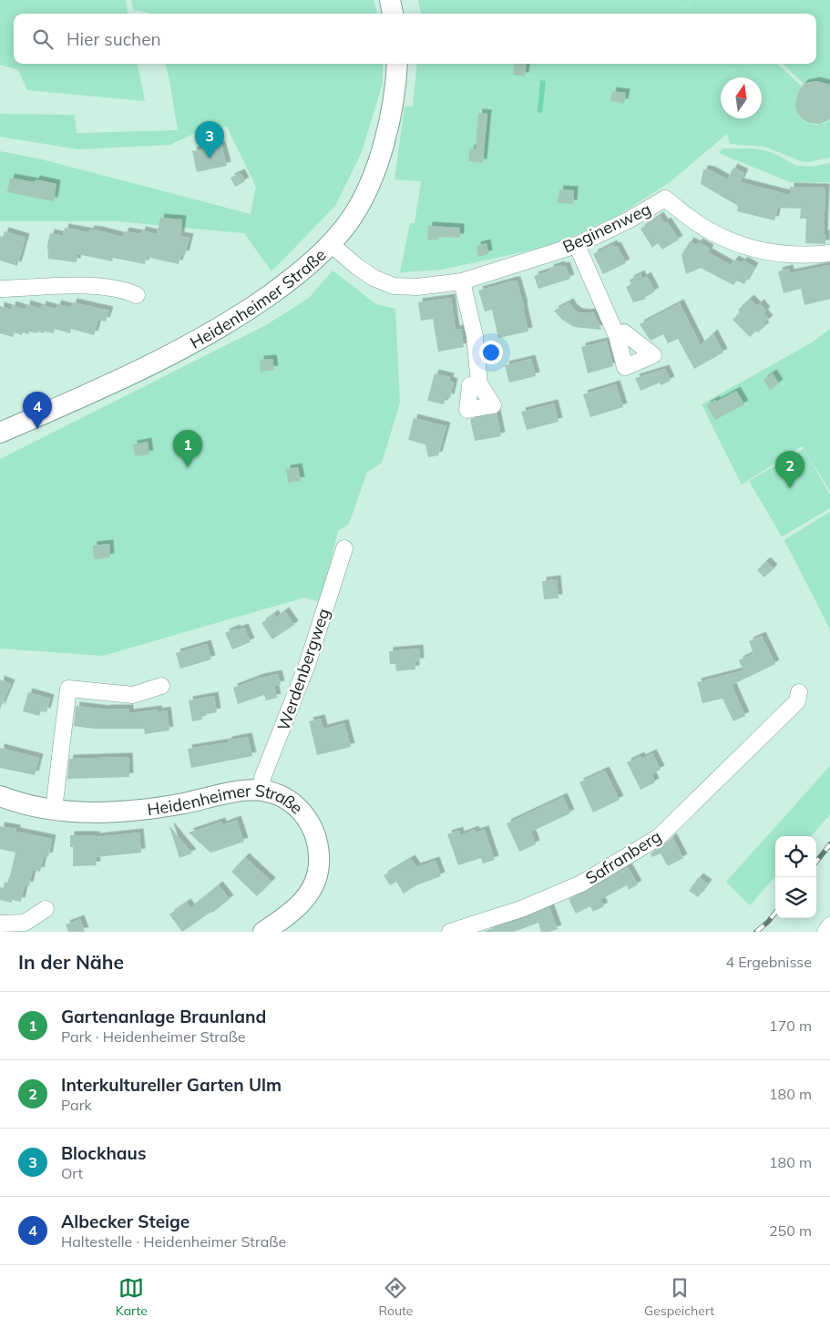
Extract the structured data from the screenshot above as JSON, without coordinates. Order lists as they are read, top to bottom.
{
  "streets": {
    "main road": ["Heidenheimer Straße"],
    "street": ["Beginenweg", "Werdenbergweg", "Safranberg"]
  },
  "crossings": [
    ["Beginenweg", "Heidenheimer Straße"],
    ["Heidenheimer Straße", "Werdenbergweg"]
  ],
  "north": "top",
  "page": {
    "search": "Hier suchen",
    "pins": [
      "3",
      "4",
      "1",
      "2"
    ],
    "heading": ["In der Nähe", "4 Ergebnisse"],
    "list": [
      {
        "mark": "1",
        "name": "Gartenanlage Braunland",
        "note": "Park · Heidenheimer Straße",
        "value": "170 m"
      },
      {
        "mark": "2",
        "name": "Interkultureller Garten Ulm",
        "note": "Park",
        "value": "180 m"
      },
      {
        "mark": "3",
        "name": "Blockhaus",
        "note": "Ort",
        "value": "180 m"
      },
      {
        "mark": "4",
        "name": "Albecker Steige",
        "note": "Haltestelle · Heidenheimer Straße",
        "value": "250 m"
      }
    ],
    "nav": ["Karte", "Route", "Gespeichert"]
  }
}
